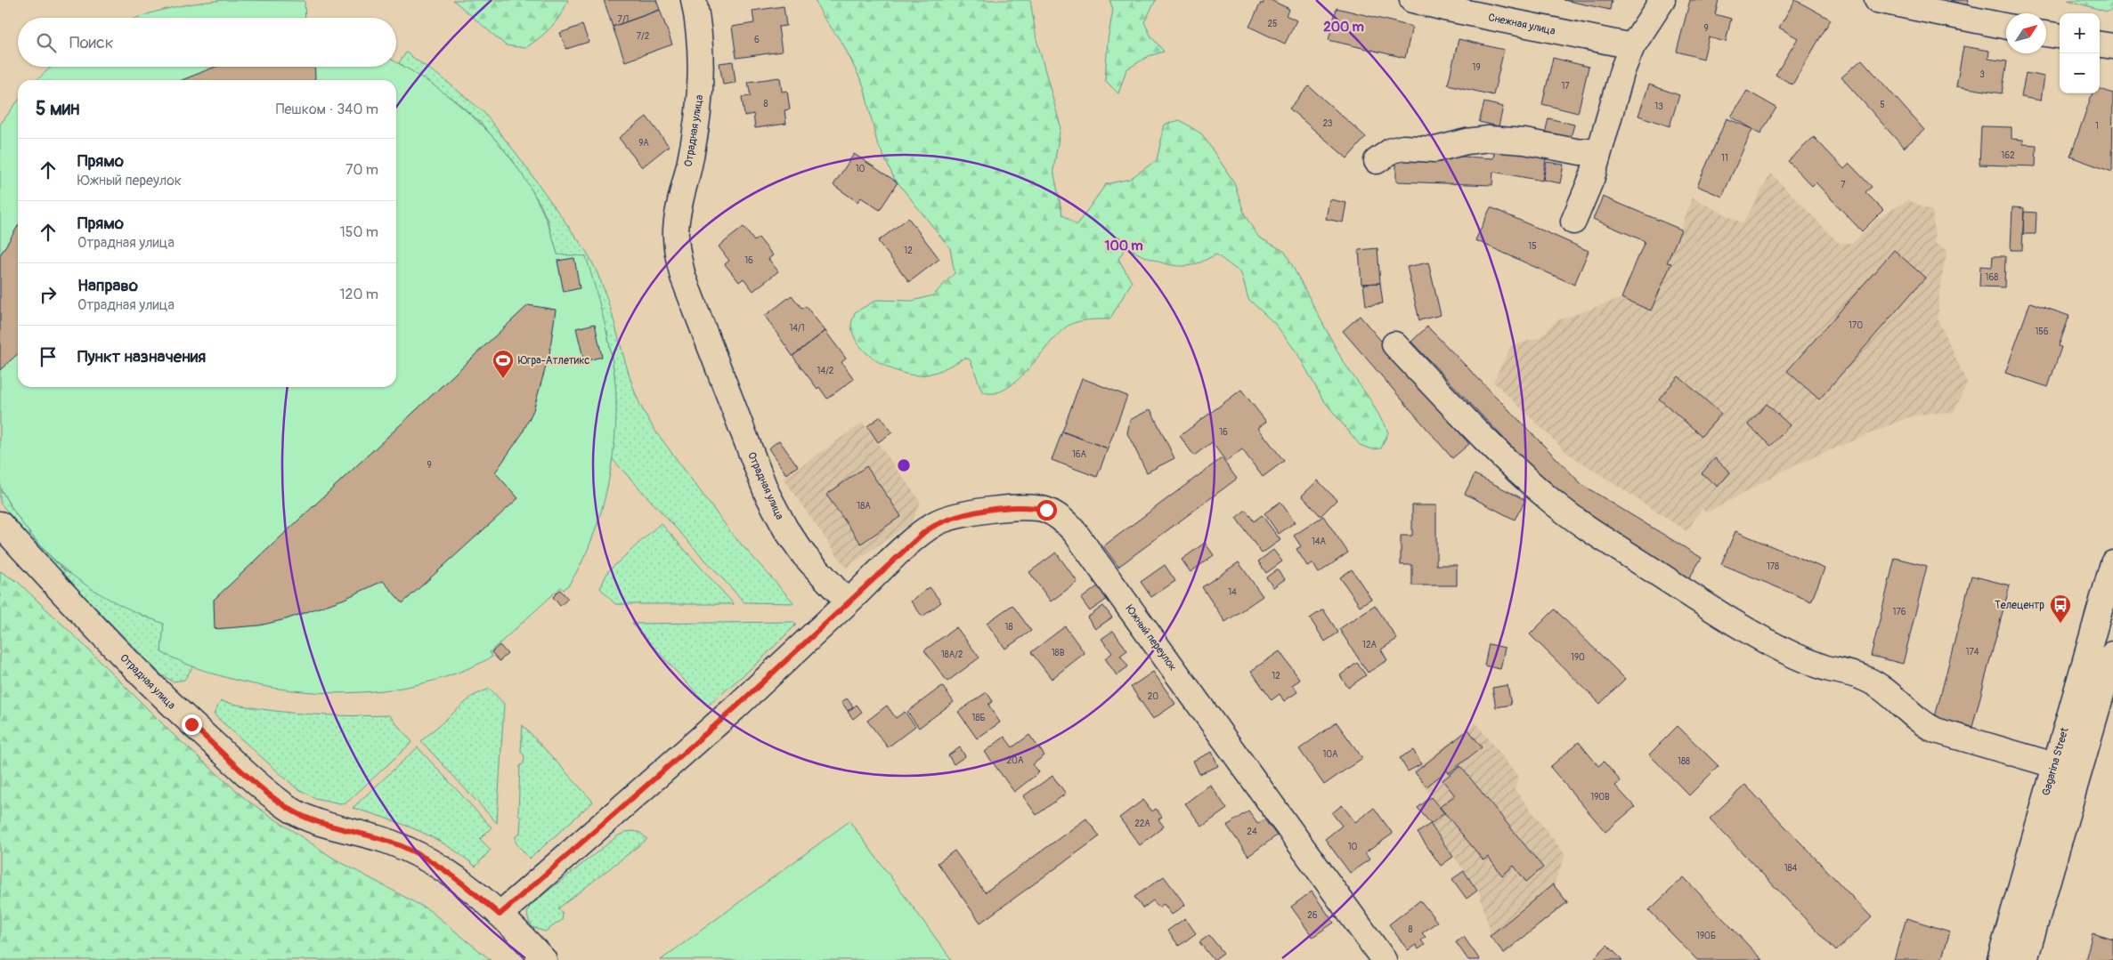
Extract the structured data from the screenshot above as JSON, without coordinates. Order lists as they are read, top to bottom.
{
  "streets": {
    "street": [
      "Снежная улица",
      "Отрадная улица",
      "Южный переулок",
      "Gagarina Street"
    ]
  },
  "crossings": [
    ["Отрадная улица", "Южный переулок"]
  ],
  "places": {
    "sports": ["Югра-Атлетикс"],
    "bus stop": ["Телецентр"]
  },
  "house_numbers": [
    "7/1",
    "25",
    "9",
    "7/2",
    "6",
    "19",
    "3",
    "17",
    "8",
    "5",
    "13",
    "23",
    "1",
    "9А",
    "162",
    "11",
    "10",
    "7",
    "15",
    "12",
    "16",
    "168",
    "170",
    "14/1",
    "156",
    "14/2",
    "16",
    "16А",
    "9",
    "18А",
    "14А",
    "178",
    "14",
    "176",
    "18",
    "12А",
    "174",
    "18В",
    "18А/2",
    "190",
    "12",
    "20",
    "18Б",
    "10А",
    "20А",
    "188",
    "190В",
    "22А",
    "24",
    "10",
    "184",
    "26",
    "8",
    "190Б"
  ],
  "north": "top right",
  "page": {
    "map_buttons": ["+", "−"],
    "search": "Поиск",
    "heading": ["5 мин", "Пешком · 340 m"],
    "list": [
      ["Прямо", "Южный переулок", "70 m"],
      ["Прямо", "Отрадная улица", "150 m"],
      ["Направо", "Отрадная улица", "120 m"],
      "Пункт назначения"
    ]
  },
  "rings": ["200 m", "100 m"]
}
